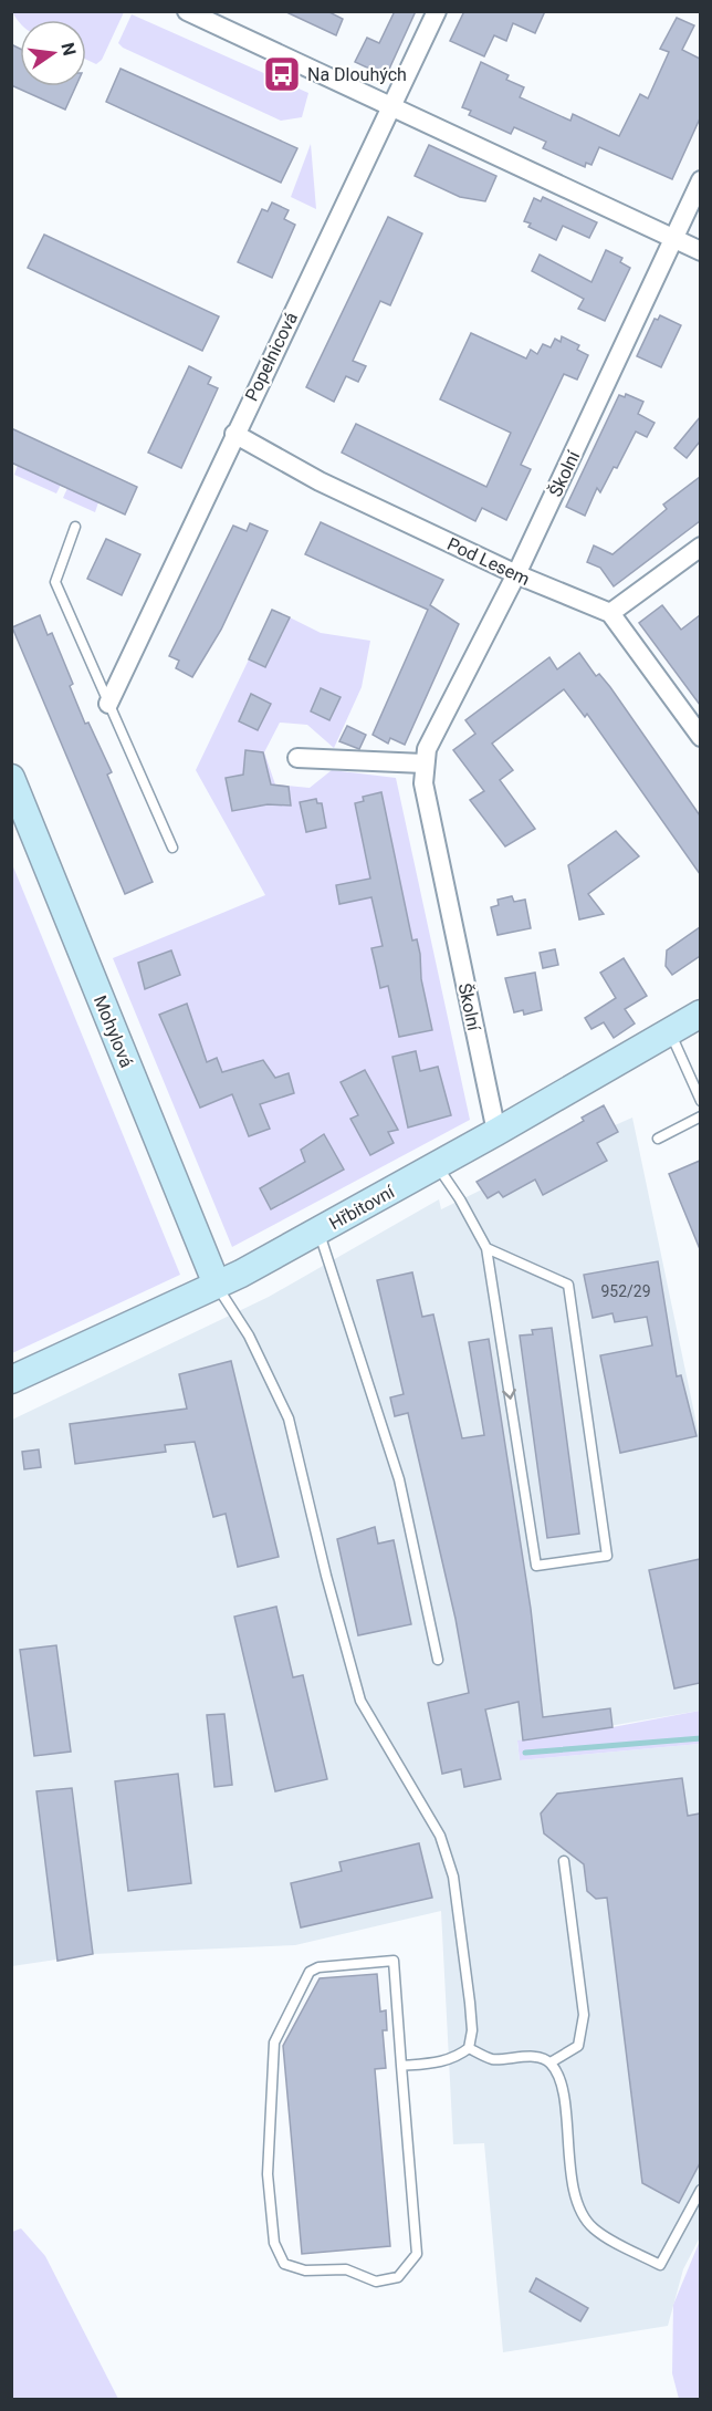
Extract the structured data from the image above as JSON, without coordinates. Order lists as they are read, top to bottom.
{
  "streets": {
    "street": [
      "Popelnicová",
      "Školní",
      "Pod Lesem",
      "Mohylová",
      "Hřbitovní"
    ]
  },
  "crossings": [
    ["Popelnicová", "Pod Lesem"],
    ["Školní", "Pod Lesem"],
    ["Školní", "Hřbitovní"],
    ["Mohylová", "Hřbitovní"]
  ],
  "places": {
    "bus stop": ["Na Dlouhých"]
  },
  "house_numbers": ["952/29"],
  "north": "right"
}
